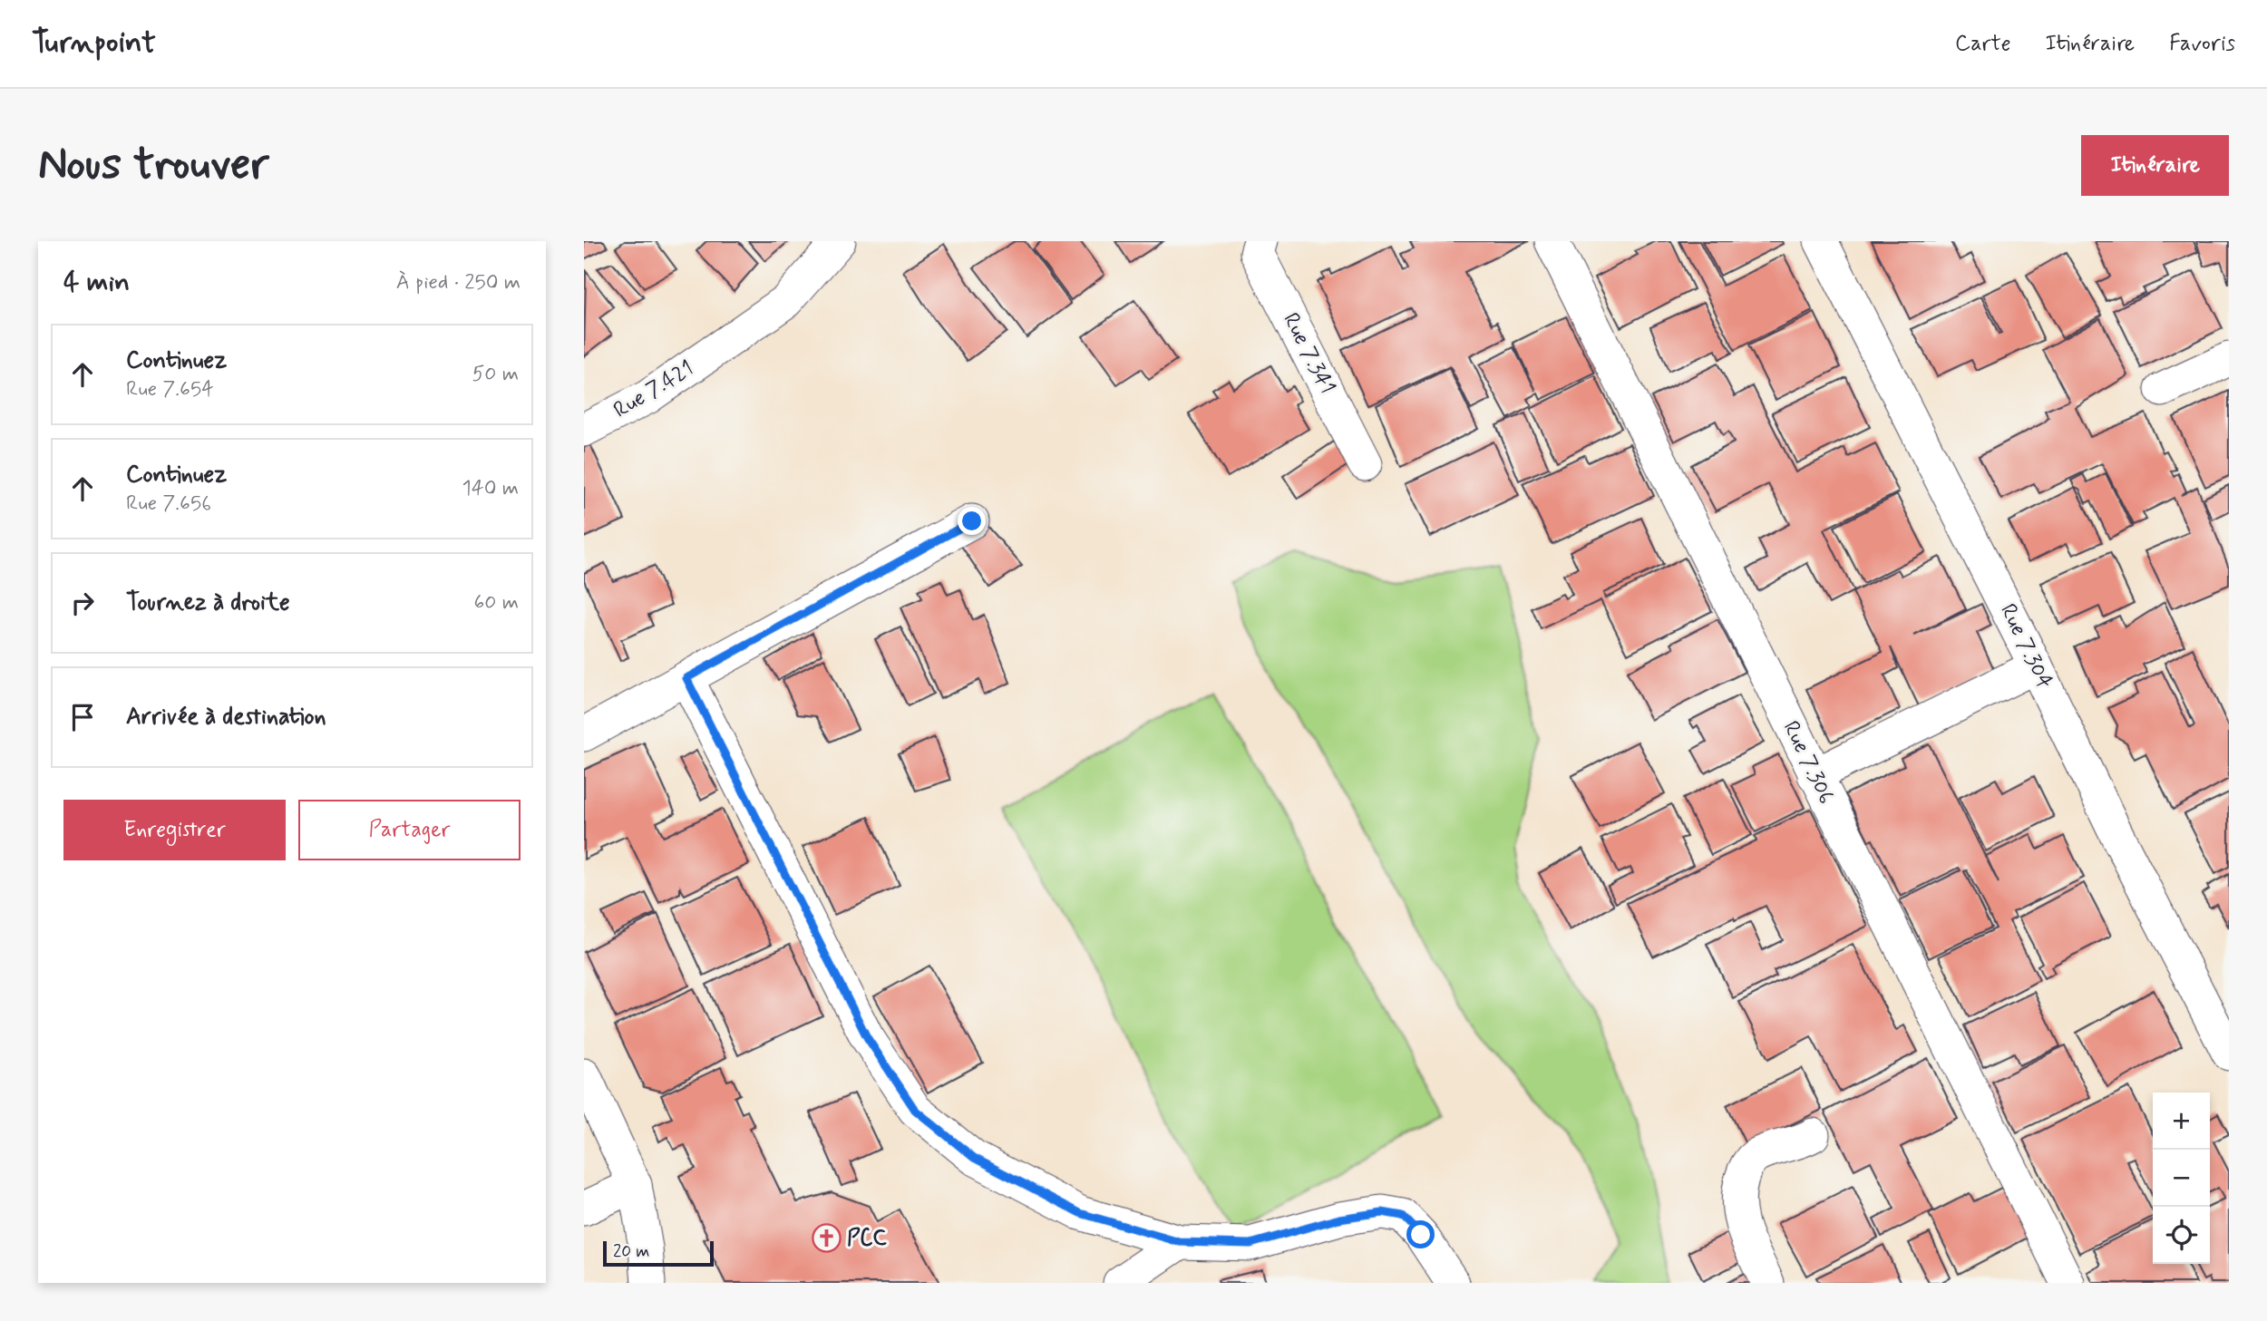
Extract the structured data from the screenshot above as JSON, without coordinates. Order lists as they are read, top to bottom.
{
  "streets": {
    "street": [
      "Rue 7.341",
      "Rue 7.421",
      "Rue 7.304",
      "Rue 7.306"
    ]
  },
  "places": {
    "church": ["PCC"]
  },
  "scale_bar": "20 m",
  "page": {
    "header": "Turnpoint",
    "nav": ["Carte", "Itinéraire", "Favoris"],
    "buttons": [
      "Itinéraire",
      ["Enregistrer", "Partager"]
    ],
    "title": "Nous trouver",
    "heading": ["4 min", "À pied · 250 m"],
    "list": [
      ["Continuez", "Rue 7.654", "50 m"],
      ["Continuez", "Rue 7.656", "140 m"],
      ["Tournez à droite", "60 m"],
      "Arrivée à destination"
    ],
    "map_buttons": ["+", "−"],
    "scale": "20 m"
  }
}
